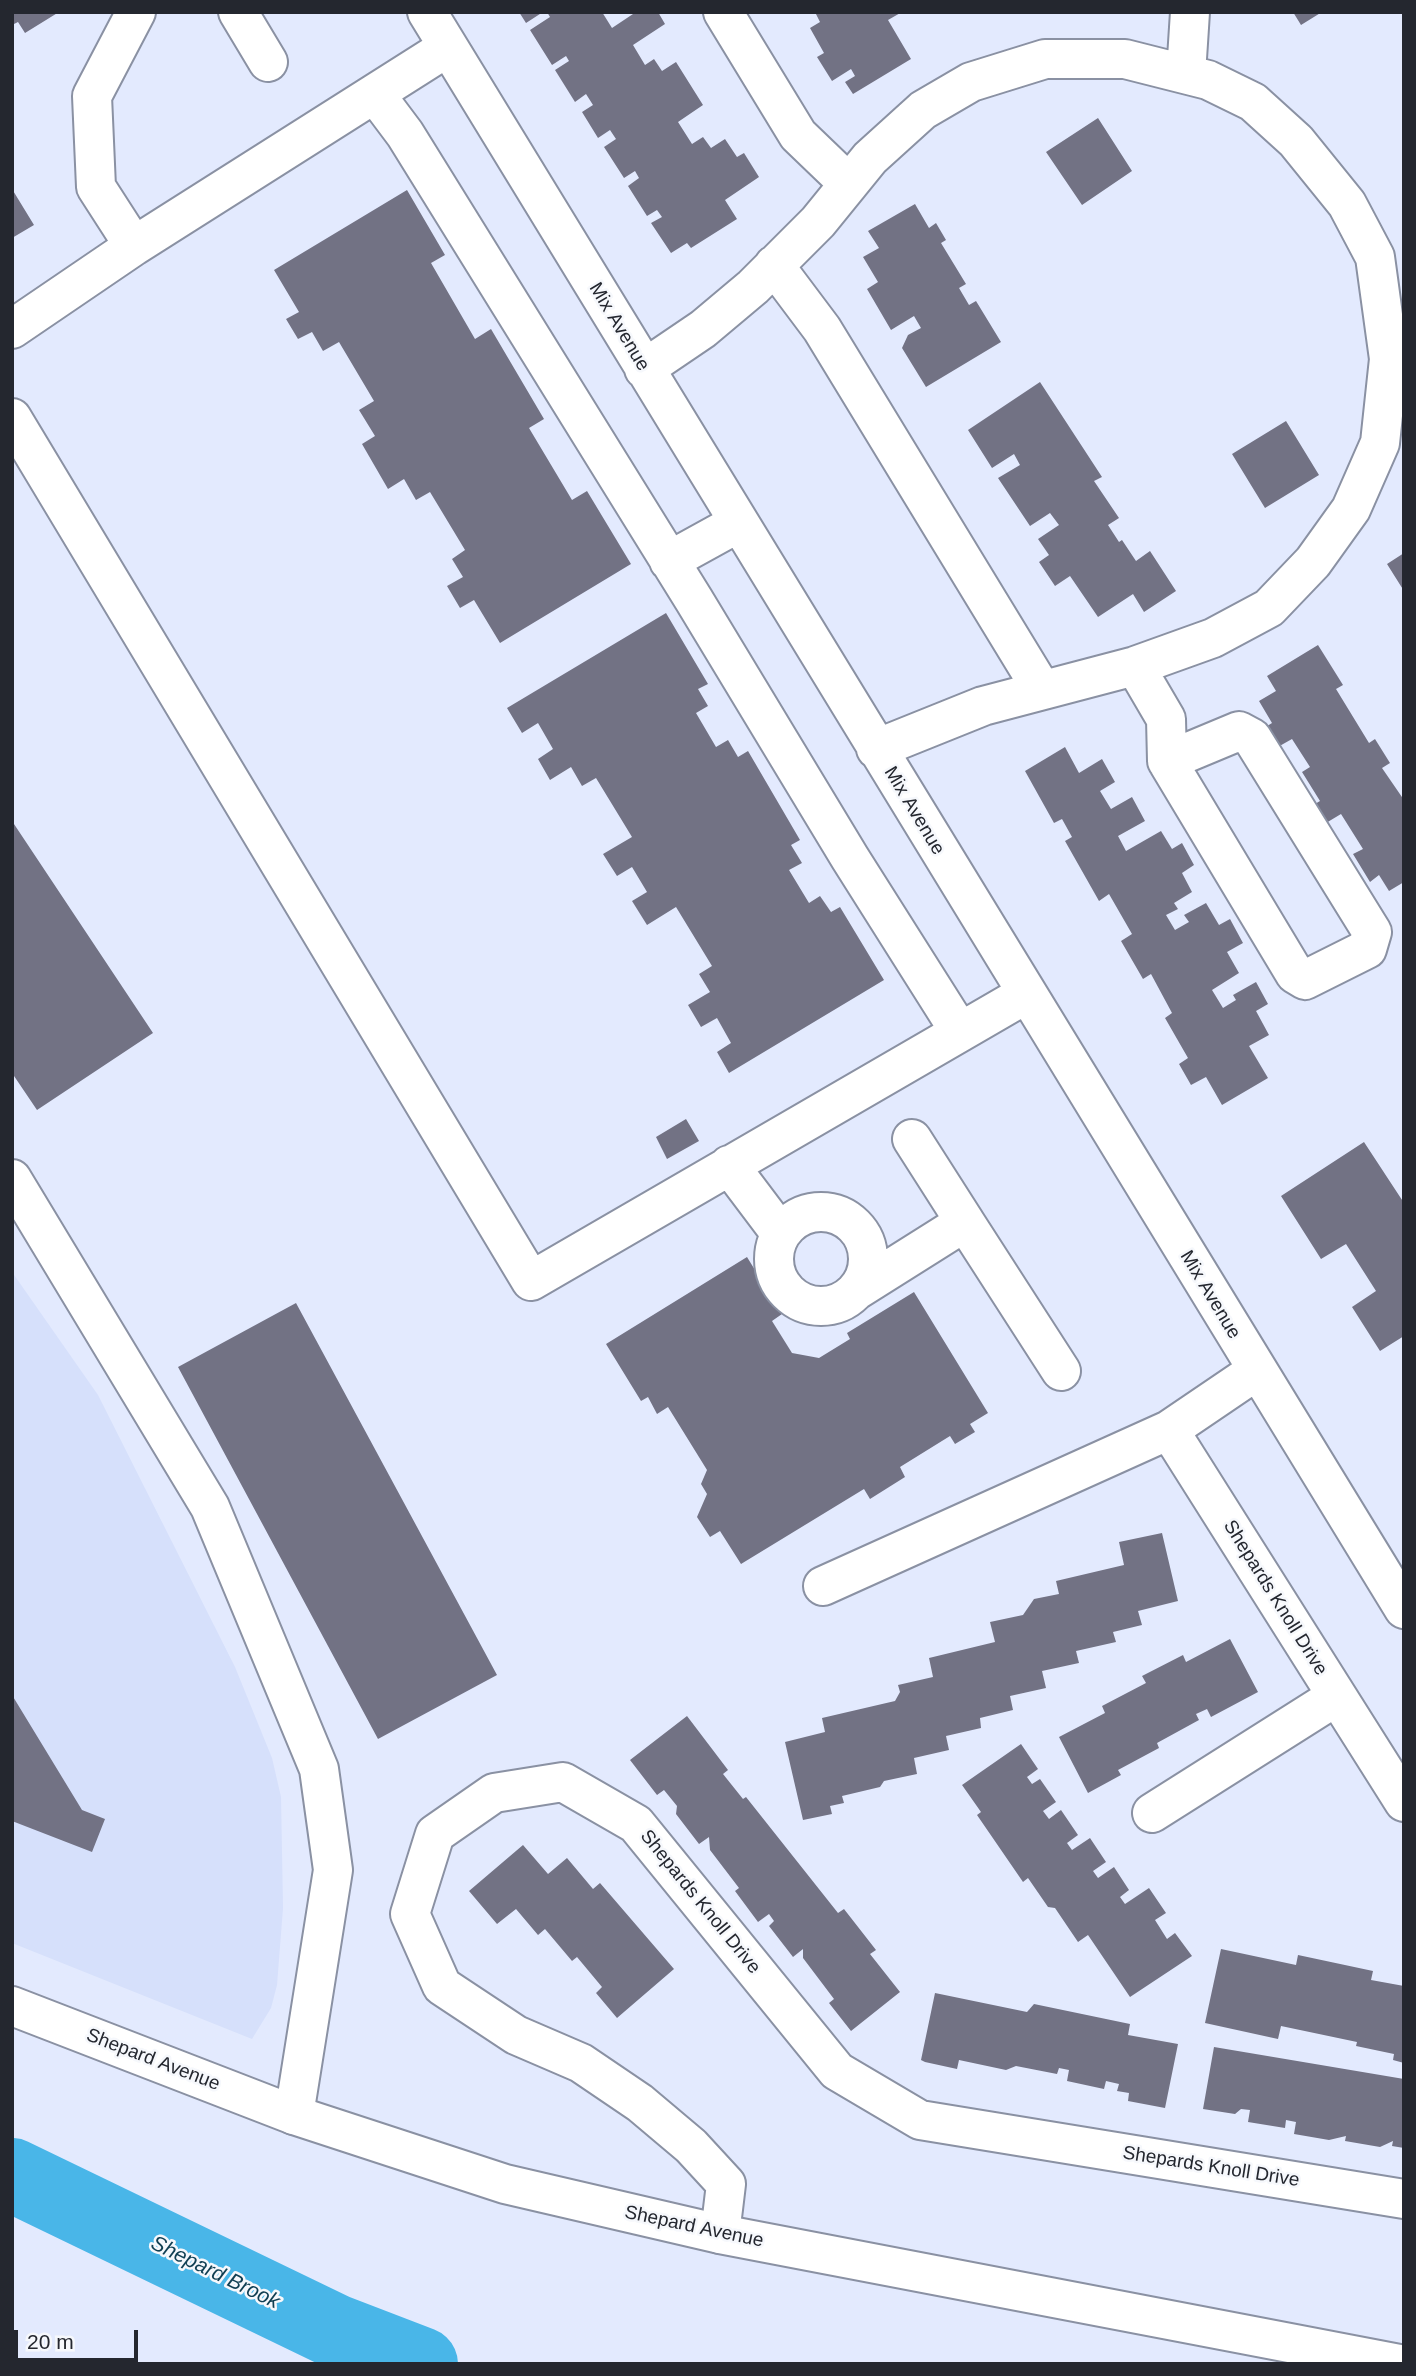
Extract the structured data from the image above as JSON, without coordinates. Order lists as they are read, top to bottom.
{
  "streets": {
    "street": ["Mix Avenue", "Shepards Knoll Drive", "Shepard Avenue"]
  },
  "crossings": [
    ["Shepards Knoll Drive", "Shepard Avenue"]
  ],
  "water": ["Shepard Brook"],
  "scale_bar": "20 m"
}
